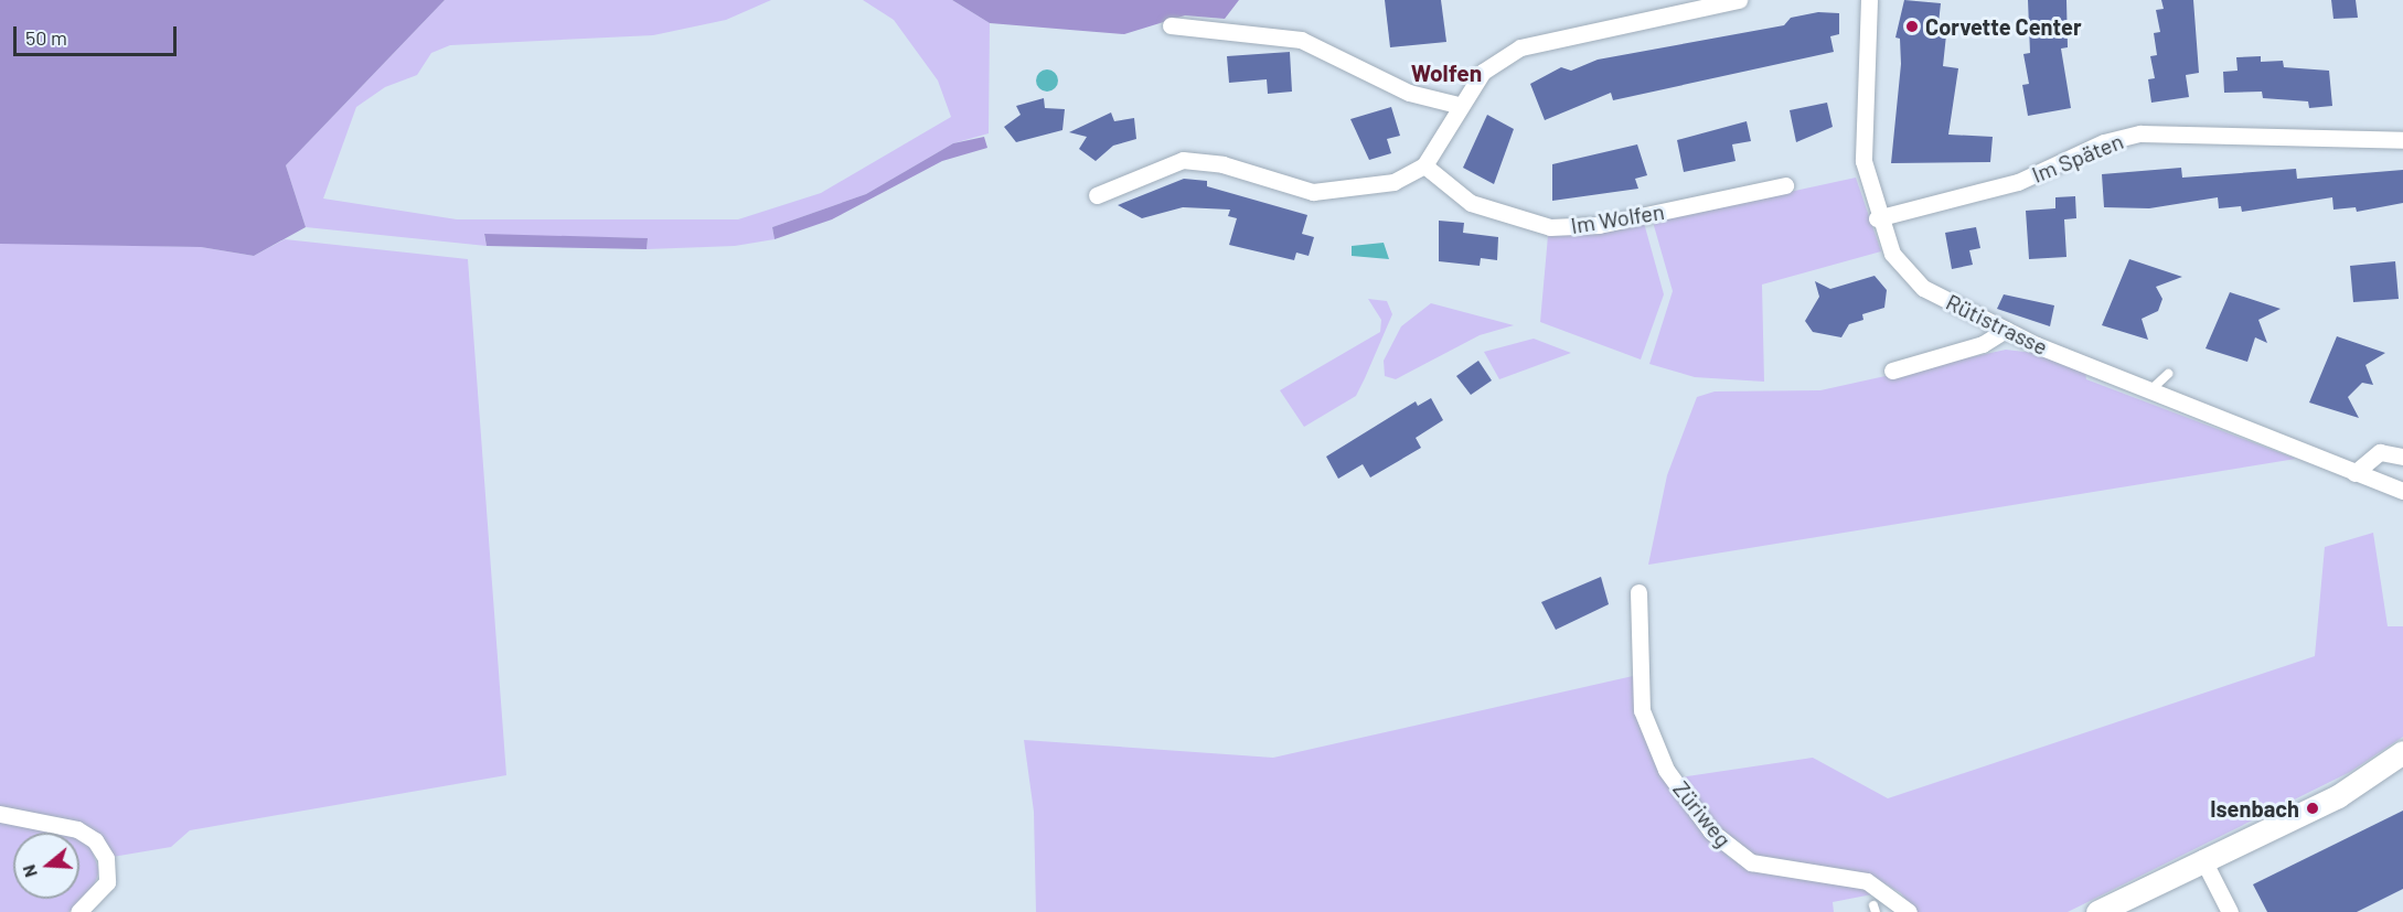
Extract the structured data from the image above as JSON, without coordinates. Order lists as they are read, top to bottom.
{
  "streets": {
    "street": [
      "Im Späten",
      "Im Wolfen",
      "Rütistrasse",
      "Züriweg"
    ]
  },
  "crossings": [
    ["Im Späten", "Rütistrasse"]
  ],
  "districts": ["Wolfen"],
  "places": ["Corvette Center", "Isenbach"],
  "scale_bar": "50 m",
  "north": "left"
}
